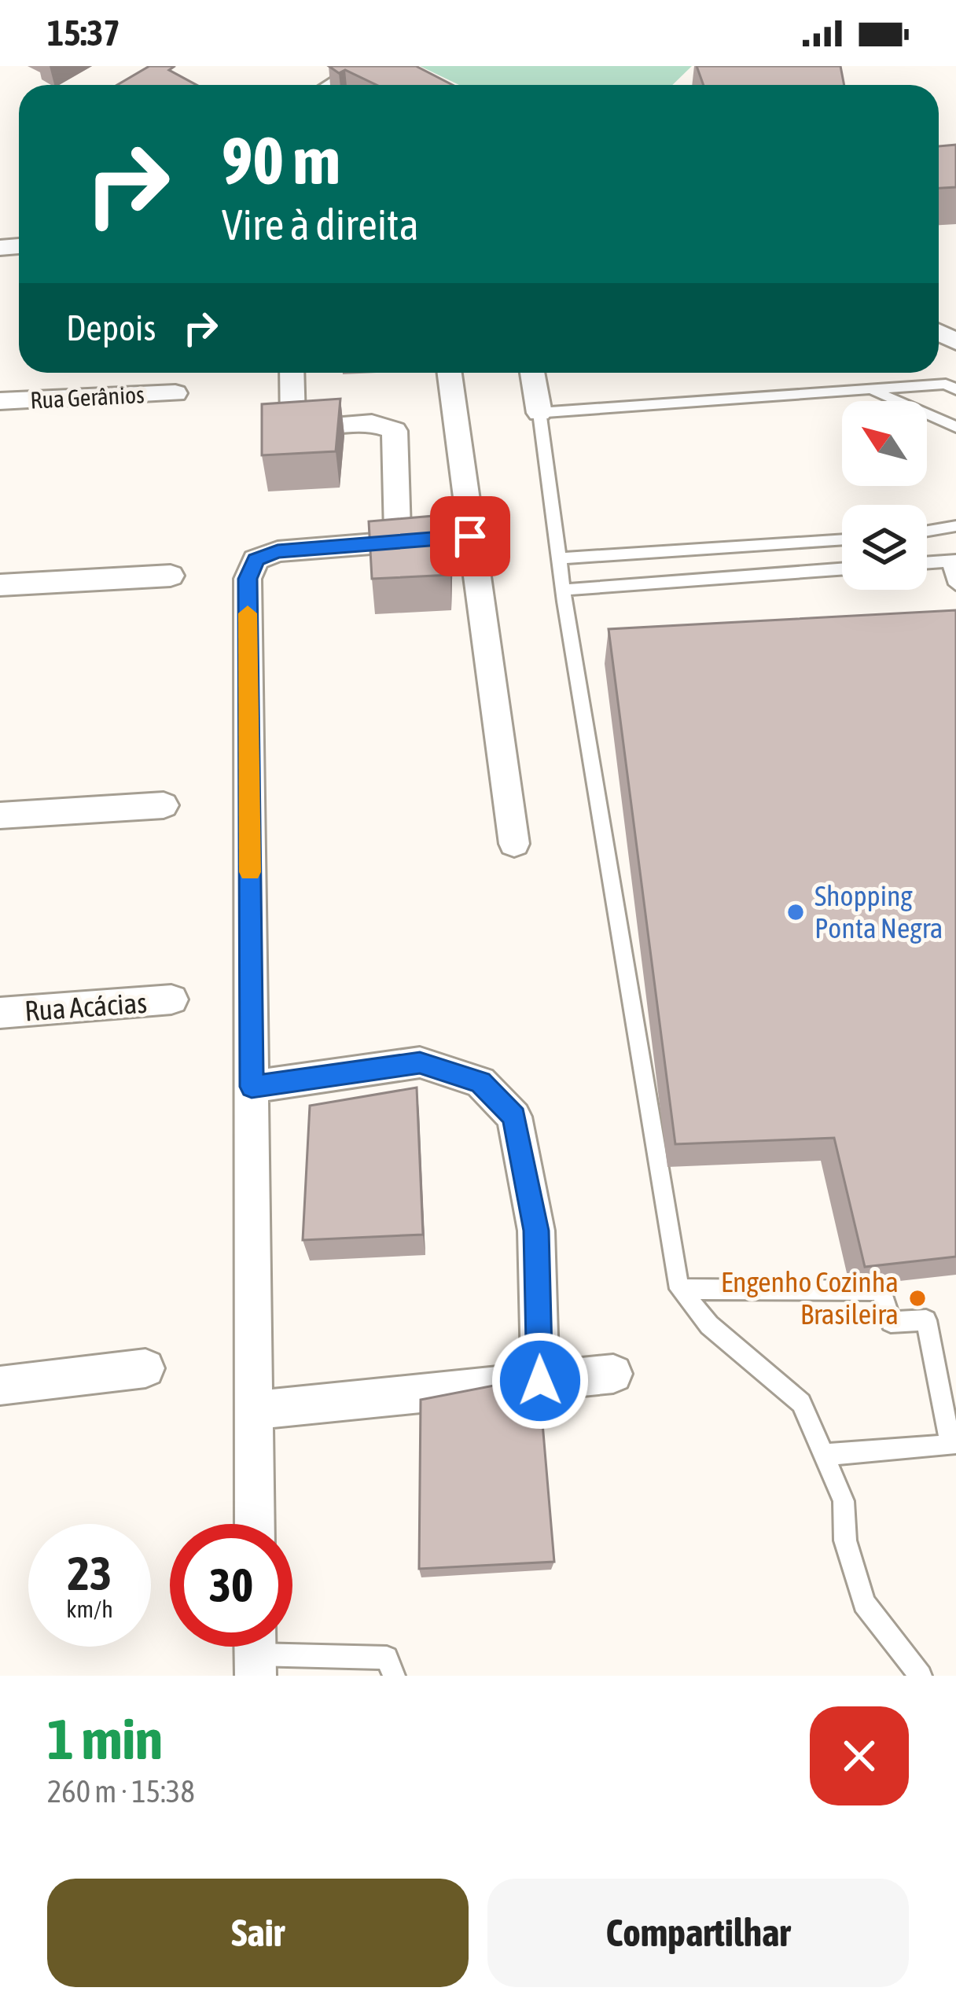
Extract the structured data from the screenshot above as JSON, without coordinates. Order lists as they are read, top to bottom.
{
  "streets": {
    "street": ["Rua Gerânios", "Rua Acácias"]
  },
  "places": ["Shopping Ponta Negra", "Engenho Cozinha Brasileira"],
  "north": "top left",
  "page": {
    "status": "15:37",
    "turn": ["90 m", "Vire à direita"],
    "then": "Depois",
    "speed": "23 km/h",
    "limit": "30",
    "heading": ["1 min", "260 m · 15:38"],
    "buttons": ["Sair", "Compartilhar"]
  }
}
